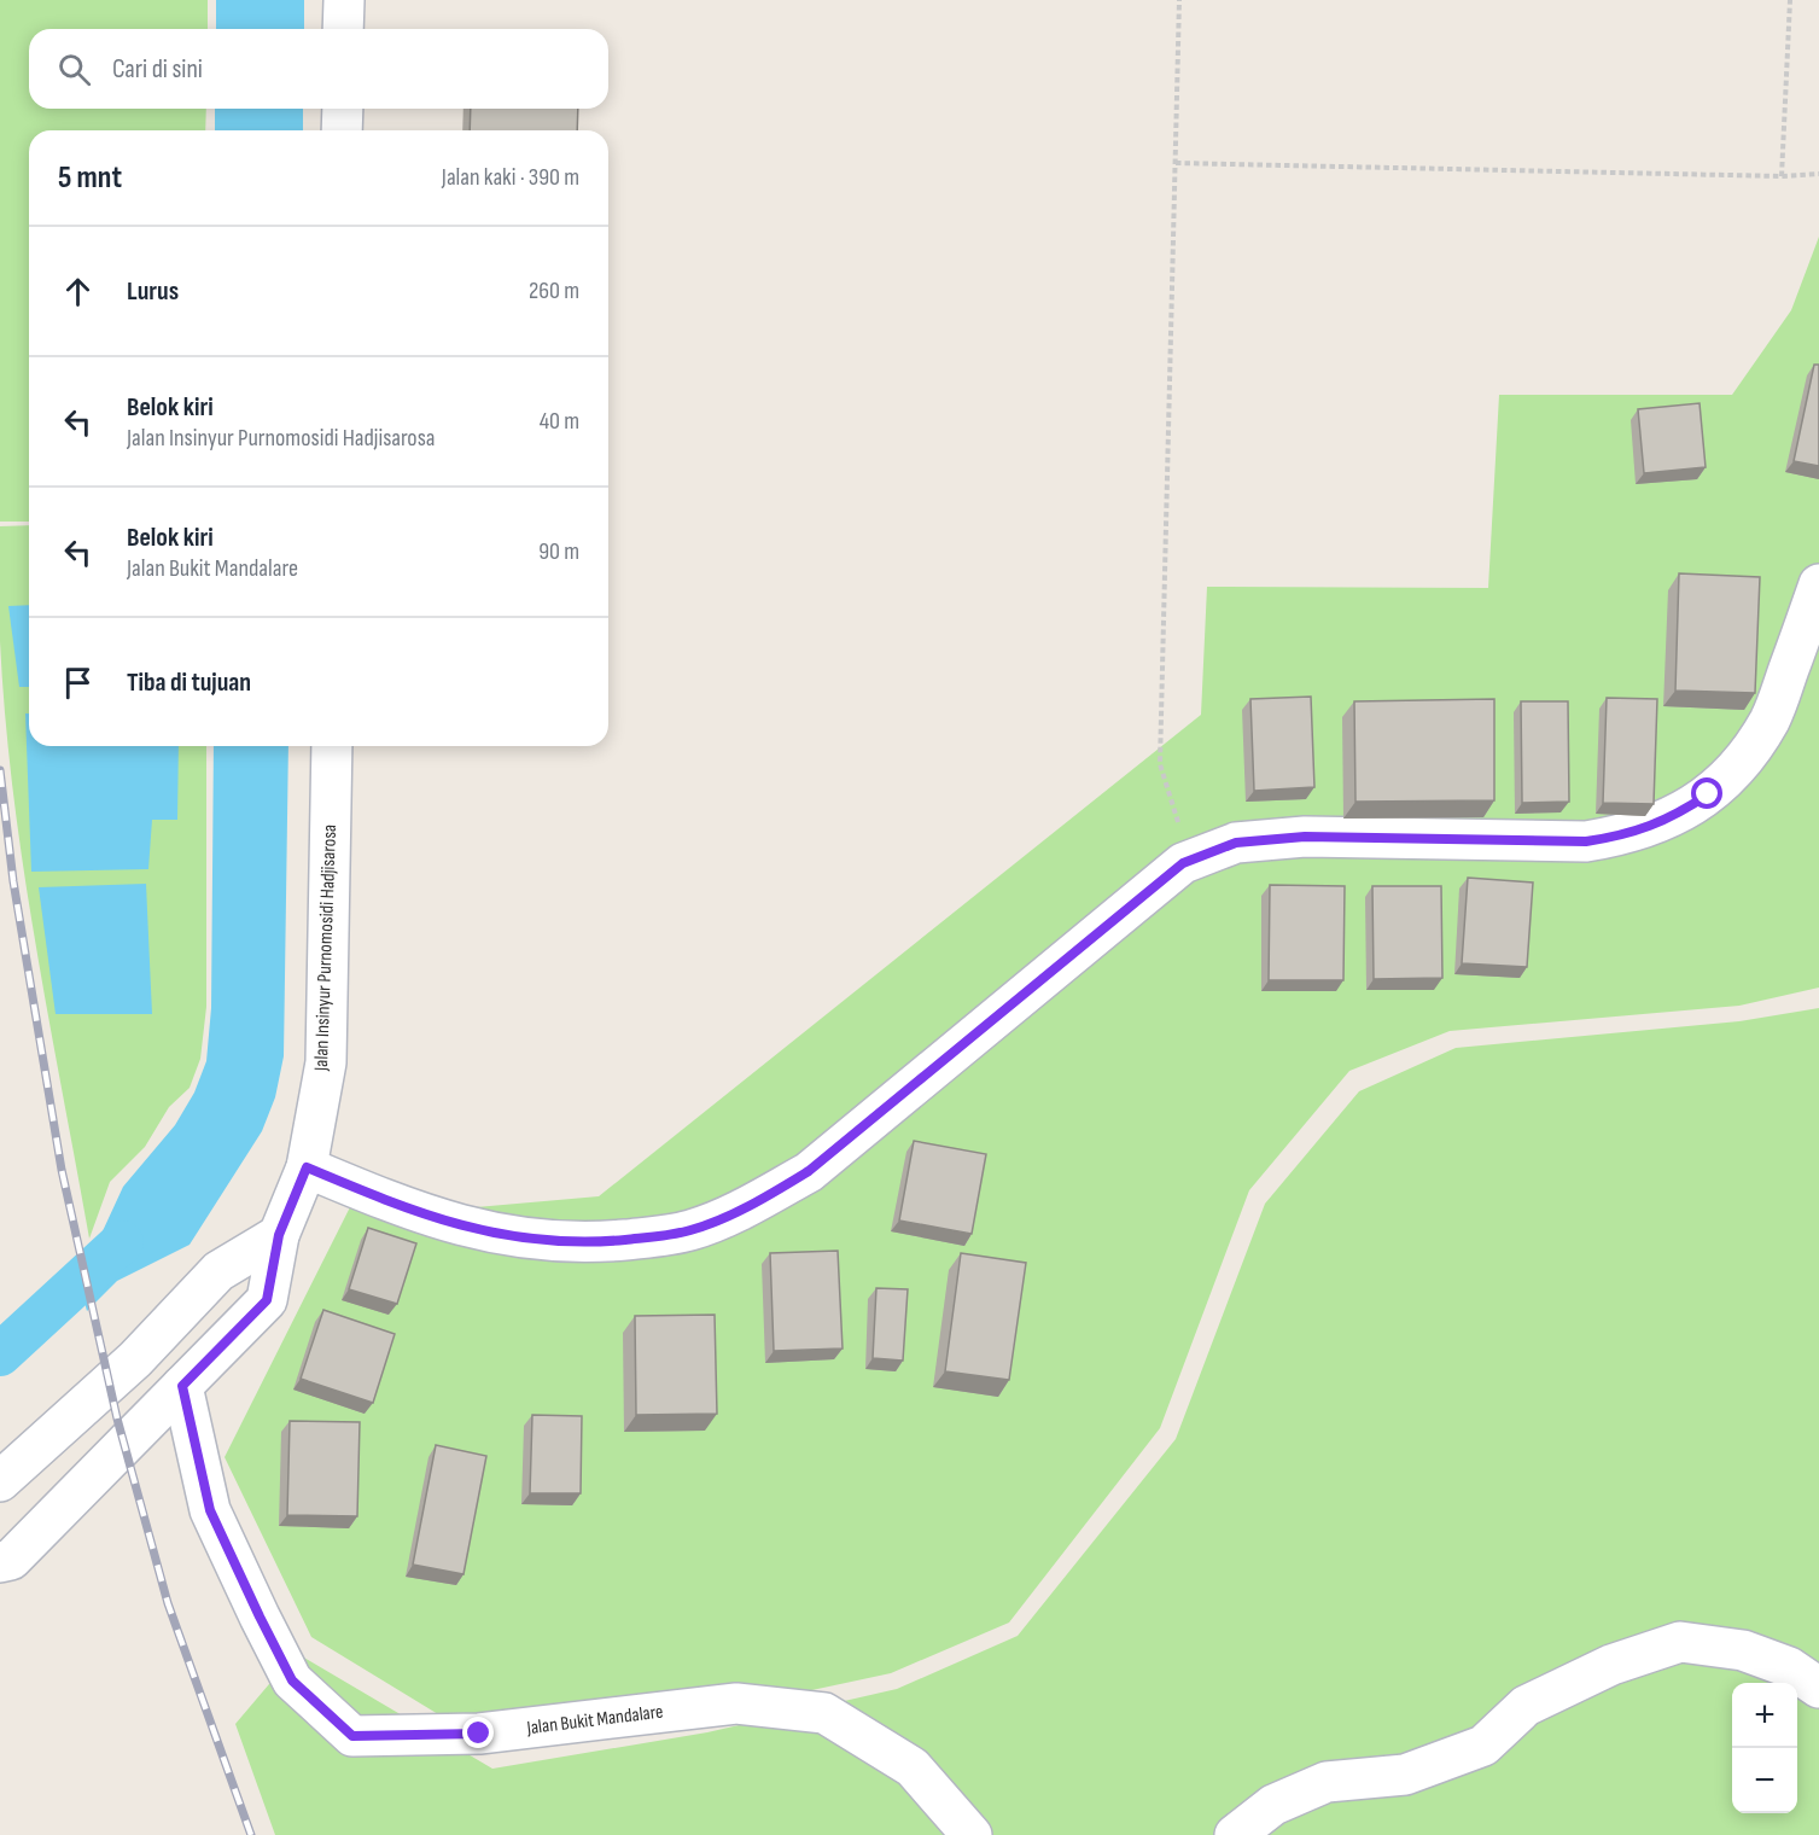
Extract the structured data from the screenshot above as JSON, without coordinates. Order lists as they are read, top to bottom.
{
  "streets": {
    "street": ["Jalan Insinyur Purnomosidi Hadjisarosa", "Jalan Bukit Mandalare"]
  },
  "crossings": [
    ["Jalan Insinyur Purnomosidi Hadjisarosa", "Jalan Bukit Mandalare"]
  ],
  "page": {
    "search": "Cari di sini",
    "heading": ["5 mnt", "Jalan kaki · 390 m"],
    "list": [
      ["Lurus", "260 m"],
      ["Belok kiri", "Jalan Insinyur Purnomosidi Hadjisarosa", "40 m"],
      ["Belok kiri", "Jalan Bukit Mandalare", "90 m"],
      "Tiba di tujuan"
    ],
    "map_buttons": ["+", "−"]
  }
}
